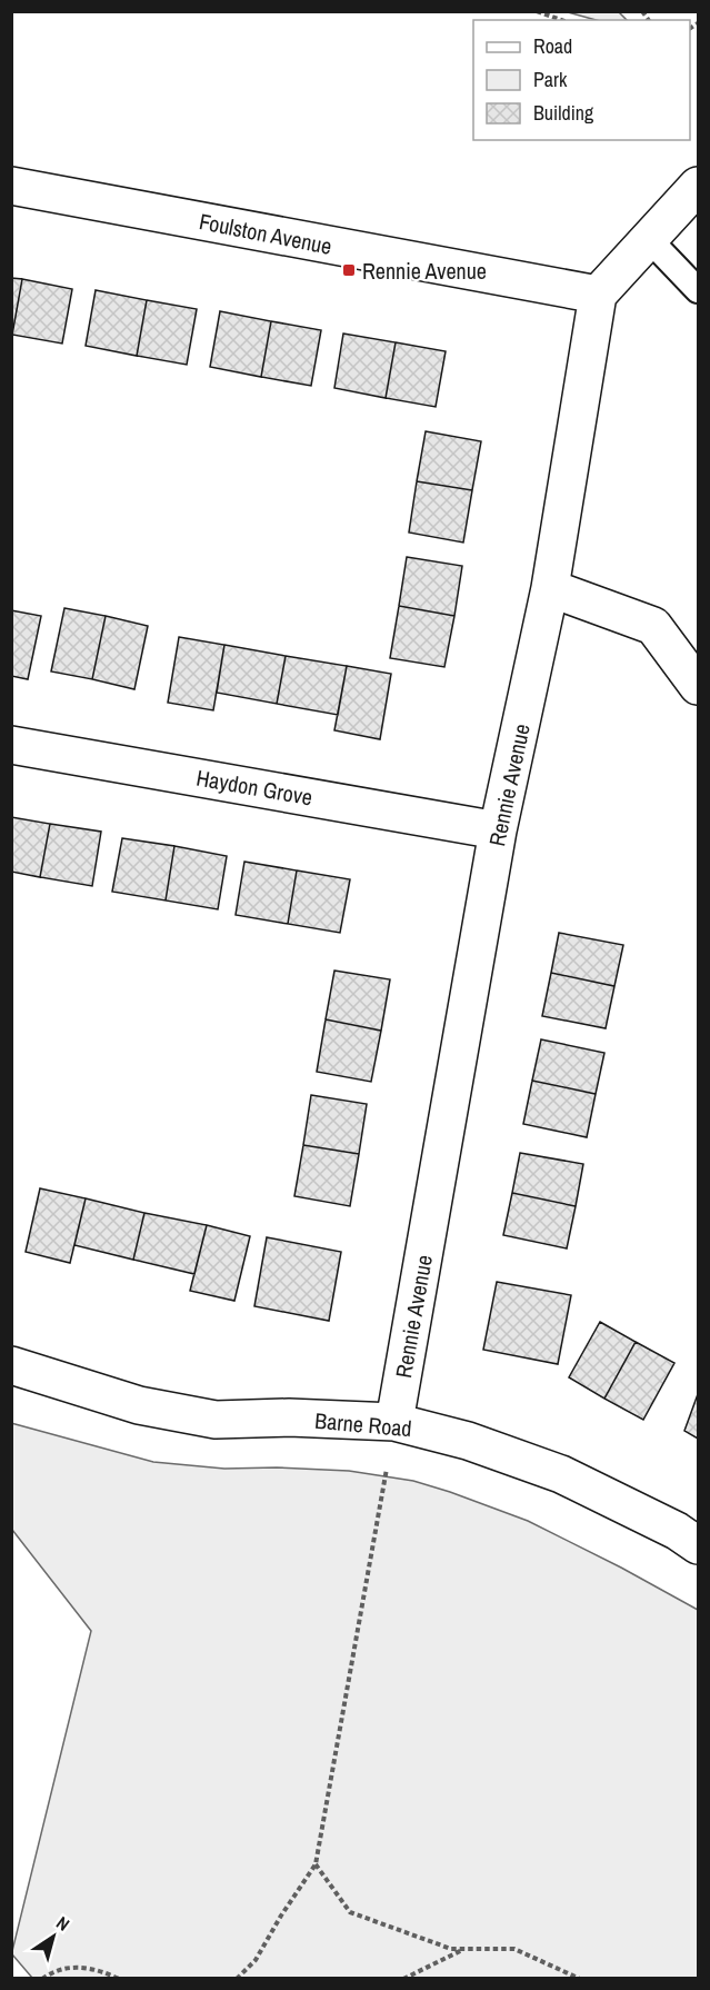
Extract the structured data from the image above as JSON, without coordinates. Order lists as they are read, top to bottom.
{
  "streets": {
    "street": [
      "Foulston Avenue",
      "Rennie Avenue",
      "Haydon Grove",
      "Barne Road"
    ]
  },
  "crossings": [
    ["Foulston Avenue", "Rennie Avenue"],
    ["Rennie Avenue", "Haydon Grove"],
    ["Rennie Avenue", "Barne Road"]
  ],
  "places": {
    "transit": ["Rennie Avenue"]
  },
  "legend": ["Road", "Park", "Building"],
  "north": "top right"
}
